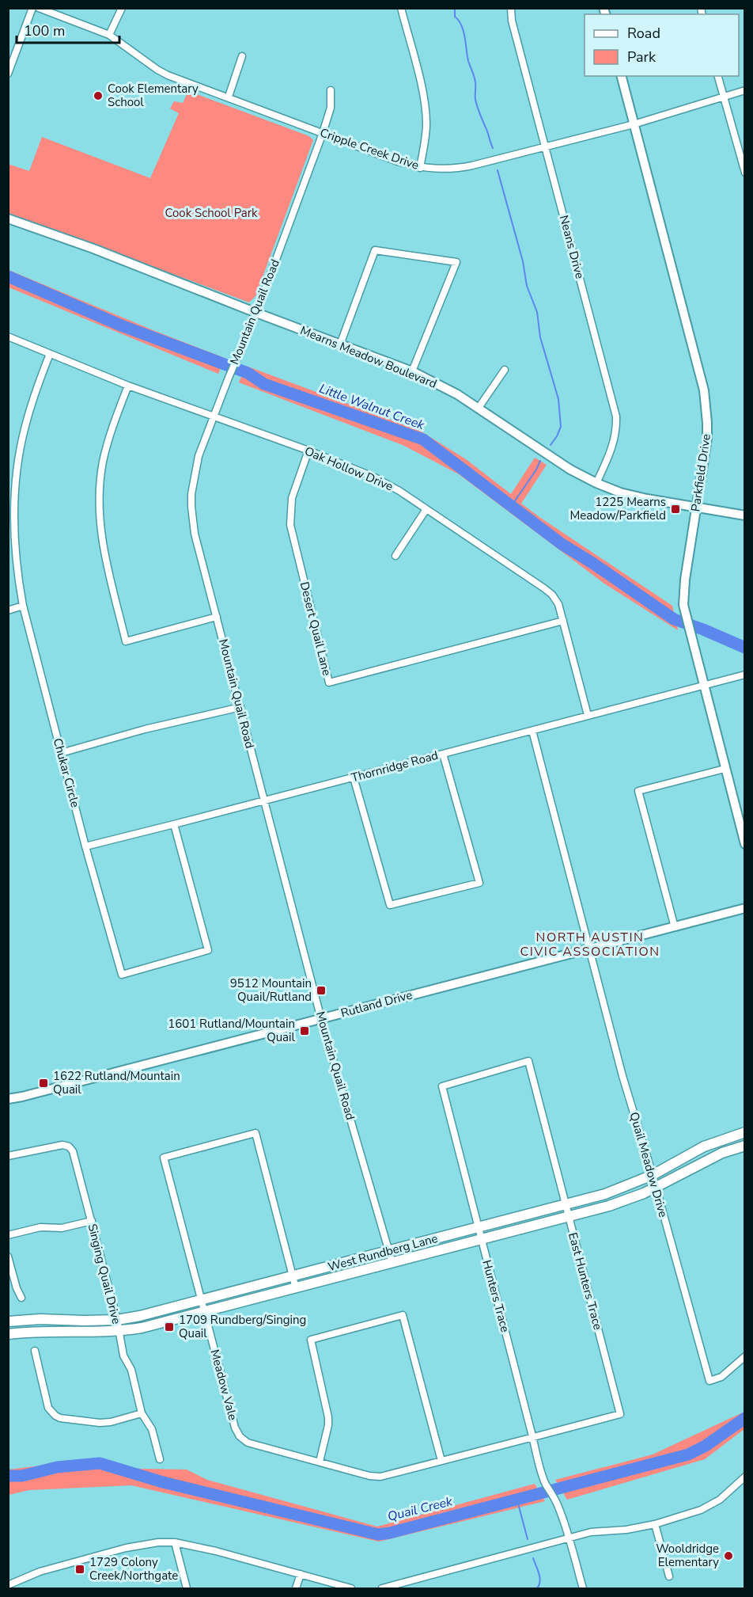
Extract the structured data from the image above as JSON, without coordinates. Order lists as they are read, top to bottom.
{
  "streets": {
    "main road": ["West Rundberg Lane"],
    "street": [
      "Cripple Creek Drive",
      "Neans Drive",
      "Mountain Quail Road",
      "Mearns Meadow Boulevard",
      "Oak Hollow Drive",
      "Parkfield Drive",
      "Desert Quail Lane",
      "Thornridge Road",
      "Chukar Circle",
      "Rutland Drive",
      "Quail Meadow Drive",
      "Singing Quail Drive",
      "East Hunters Trace",
      "Hunters Trace",
      "Meadow Vale"
    ]
  },
  "crossings": [
    ["Cripple Creek Drive", "Neans Drive"],
    ["Cripple Creek Drive", "Mountain Quail Road"],
    ["Cripple Creek Drive", "Parkfield Drive"],
    ["Neans Drive", "Mearns Meadow Boulevard"],
    ["Mountain Quail Road", "Mearns Meadow Boulevard"],
    ["Mountain Quail Road", "Oak Hollow Drive"],
    ["Mountain Quail Road", "Thornridge Road"],
    ["Mountain Quail Road", "Rutland Drive"],
    ["Mountain Quail Road", "West Rundberg Lane"],
    ["Mearns Meadow Boulevard", "Parkfield Drive"],
    ["Oak Hollow Drive", "Desert Quail Lane"],
    ["Oak Hollow Drive", "Thornridge Road"],
    ["Oak Hollow Drive", "Chukar Circle"],
    ["Parkfield Drive", "Thornridge Road"],
    ["Thornridge Road", "Chukar Circle"],
    ["Thornridge Road", "Quail Meadow Drive"],
    ["Rutland Drive", "Quail Meadow Drive"],
    ["Quail Meadow Drive", "West Rundberg Lane"],
    ["West Rundberg Lane", "Singing Quail Drive"],
    ["West Rundberg Lane", "East Hunters Trace"],
    ["West Rundberg Lane", "Hunters Trace"],
    ["West Rundberg Lane", "Meadow Vale"],
    ["East Hunters Trace", "Hunters Trace"],
    ["East Hunters Trace", "Meadow Vale"],
    ["Hunters Trace", "Meadow Vale"]
  ],
  "districts": ["NORTH AUSTIN CIVIC ASSOCIATION"],
  "water": ["Little Walnut Creek", "Quail Creek"],
  "parks": ["Cook School Park"],
  "places": {
    "other": ["Cook Elementary School", "Wooldridge Elementary"],
    "transit": [
      "1225 Mearns Meadow/Parkfield",
      "9512 Mountain Quail/Rutland",
      "1601 Rutland/Mountain Quail",
      "1622 Rutland/Mountain Quail",
      "1709 Rundberg/Singing Quail",
      "1729 Colony Creek/Northgate"
    ]
  },
  "legend": ["Road", "Park"],
  "scale_bar": "100 m"
}
